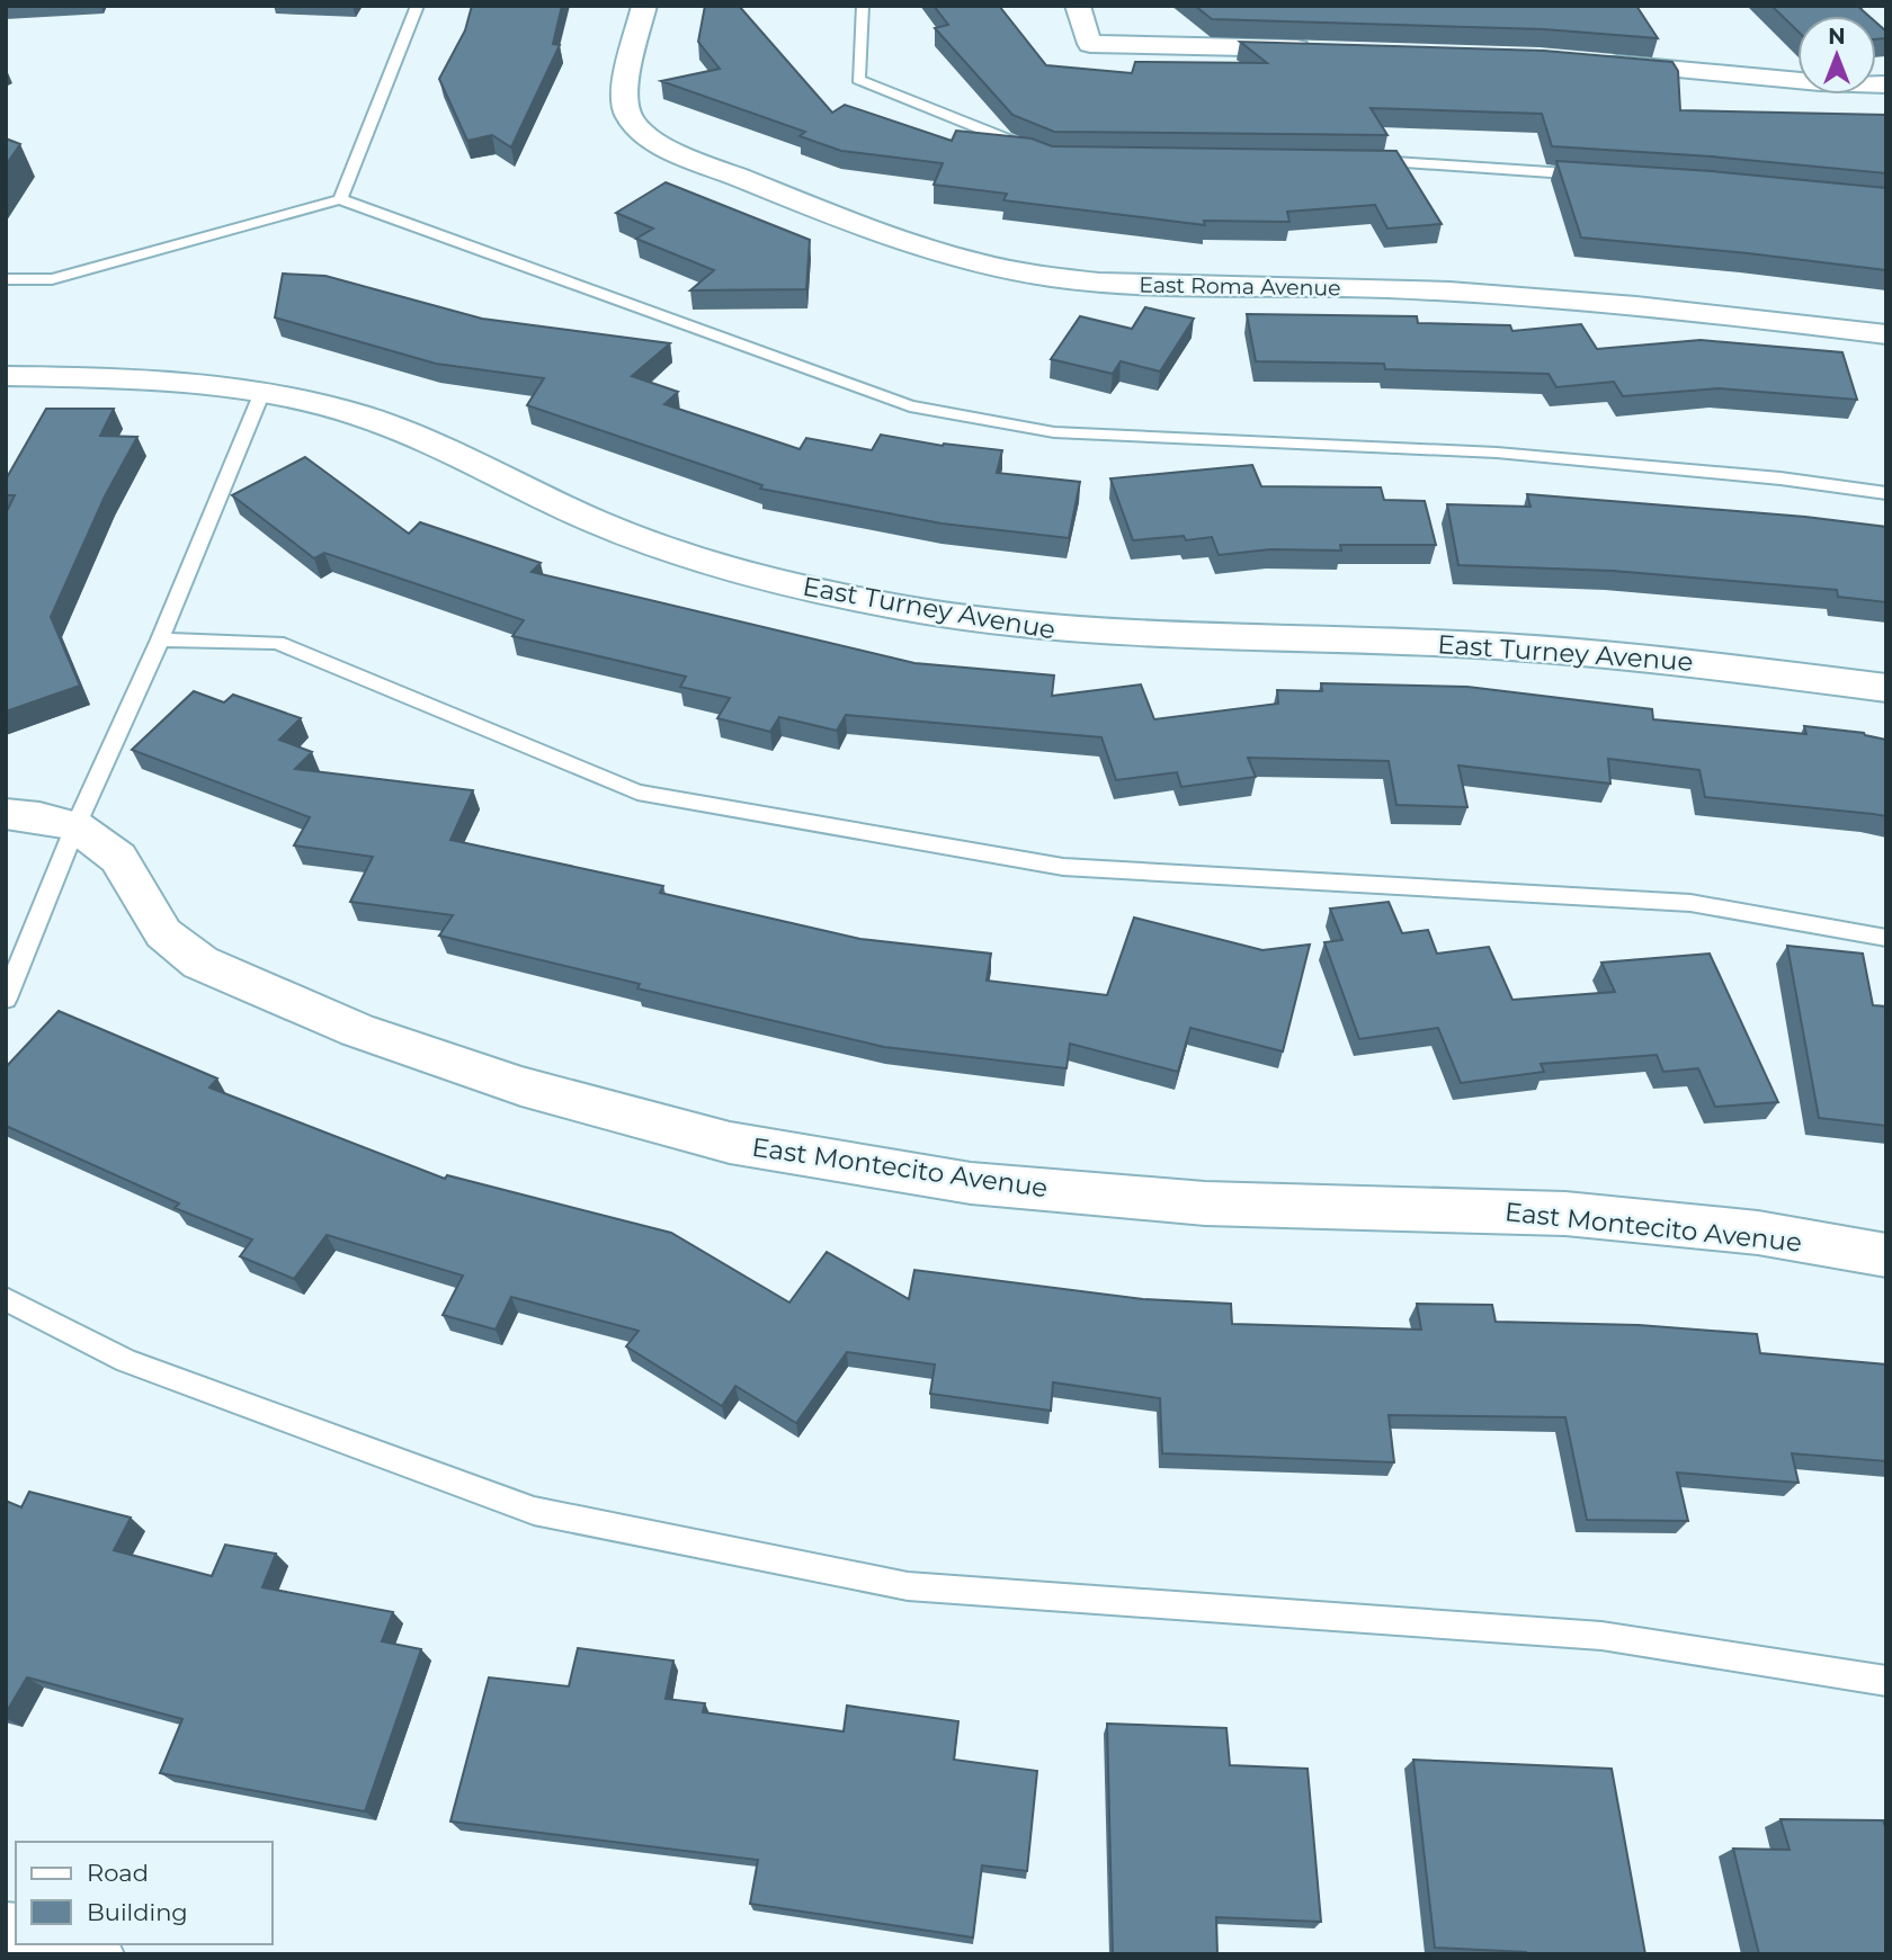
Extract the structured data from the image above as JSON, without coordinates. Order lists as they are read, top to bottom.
{
  "streets": {
    "street": ["East Roma Avenue", "East Turney Avenue", "East Montecito Avenue"]
  },
  "legend": ["Road", "Building"],
  "north": "top"
}
